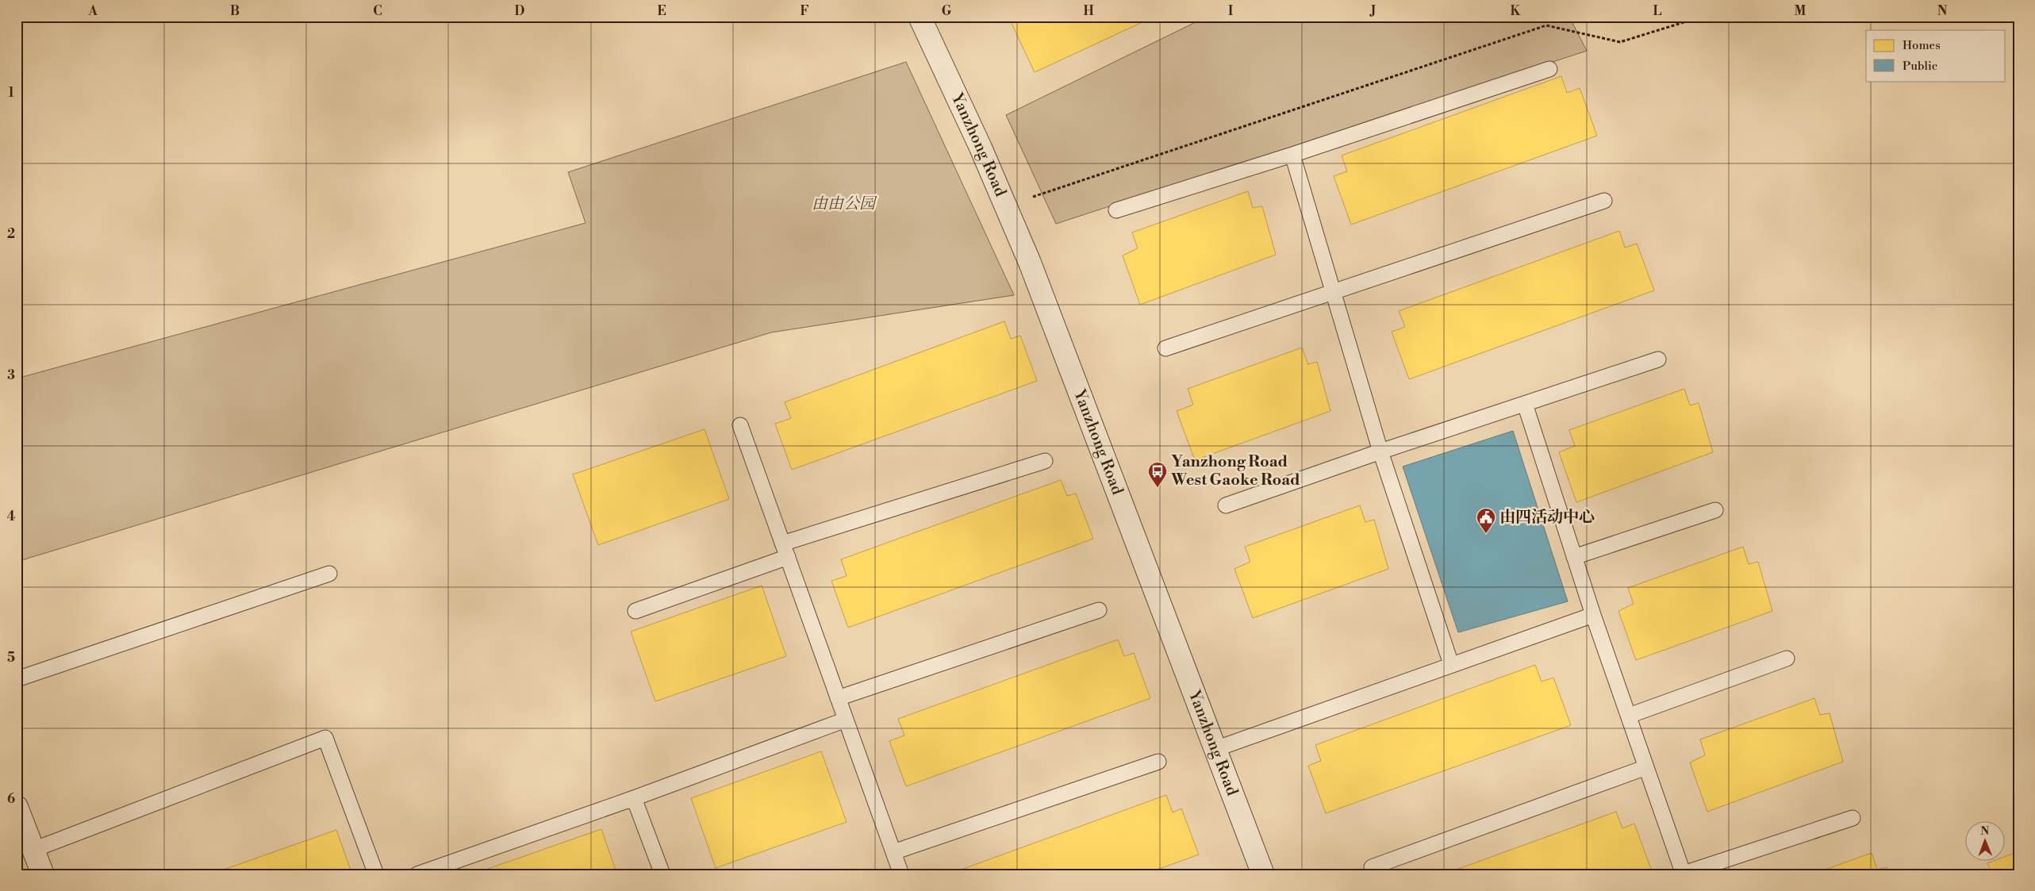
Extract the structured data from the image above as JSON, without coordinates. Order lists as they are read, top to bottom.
{
  "streets": {
    "street": ["Yanzhong Road"]
  },
  "parks": ["由由公园"],
  "places": {
    "bus stop": ["Yanzhong Road West Gaoke Road"],
    "public building": ["由四活动中心"]
  },
  "legend": ["Homes", "Public"],
  "north": "top",
  "grid": {
    "columns": [
      "A",
      "B",
      "C",
      "D",
      "E",
      "F",
      "G",
      "H",
      "I",
      "J",
      "K",
      "L",
      "M",
      "N"
    ],
    "rows": [
      "1",
      "2",
      "3",
      "4",
      "5",
      "6"
    ]
  }
}
